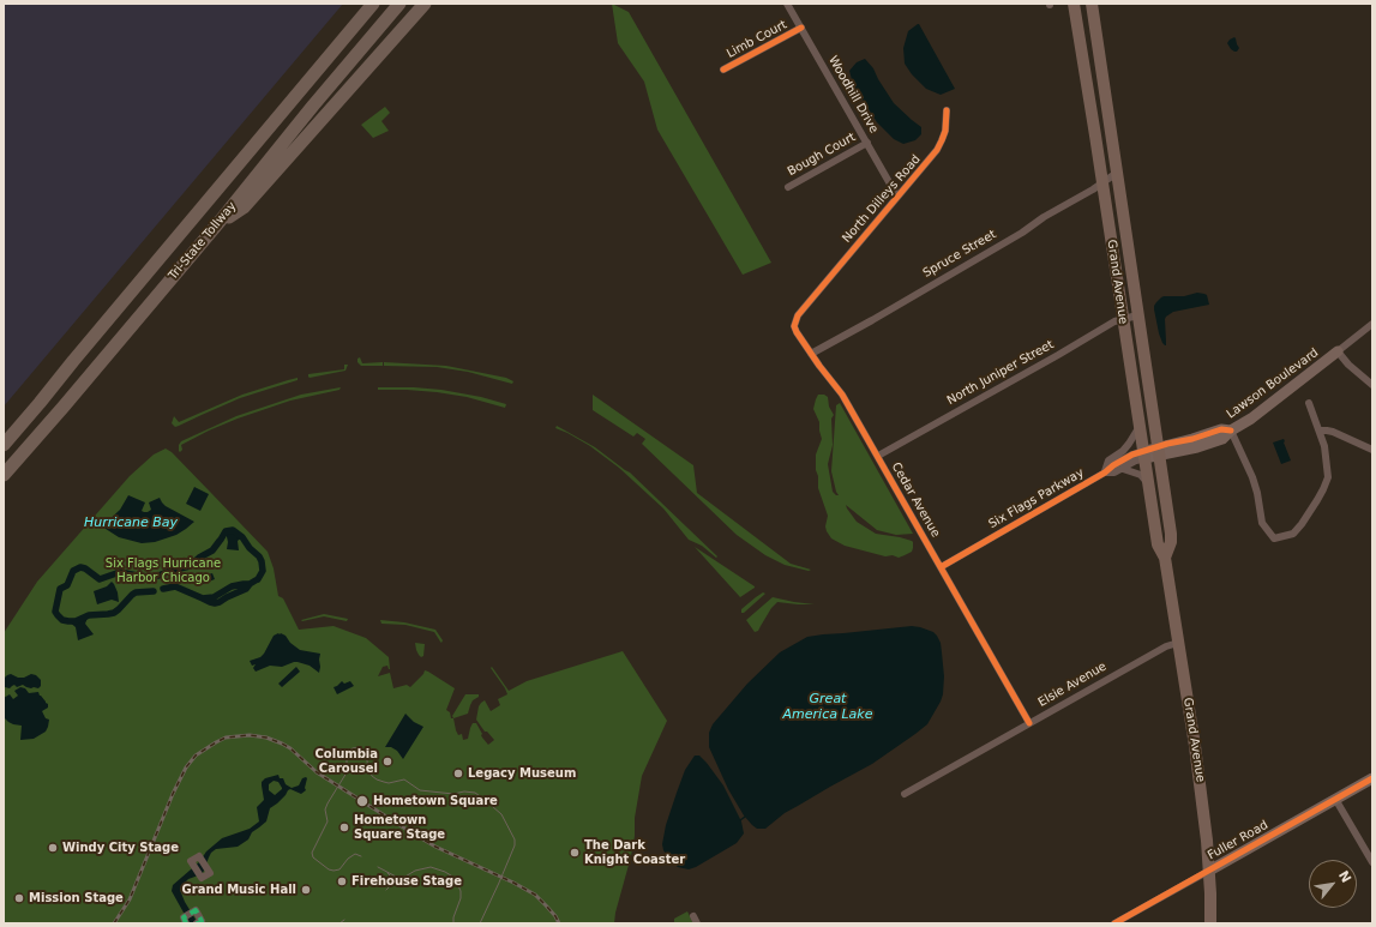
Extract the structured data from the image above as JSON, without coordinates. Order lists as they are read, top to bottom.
{
  "streets": {
    "highway": ["Tri-State Tollway"],
    "main road": ["Grand Avenue"],
    "street": [
      "Limb Court",
      "Woodhill Drive",
      "Bough Court",
      "North Dilleys Road",
      "Spruce Street",
      "North Juniper Street",
      "Lawson Boulevard",
      "Six Flags Parkway",
      "Cedar Avenue",
      "Elsie Avenue",
      "Fuller Road"
    ]
  },
  "crossings": [
    ["Limb Court", "Woodhill Drive"],
    ["Woodhill Drive", "Bough Court"],
    ["Woodhill Drive", "North Dilleys Road"],
    ["North Dilleys Road", "Cedar Avenue"],
    ["Spruce Street", "Grand Avenue"],
    ["Spruce Street", "Cedar Avenue"],
    ["Grand Avenue", "North Juniper Street"],
    ["Grand Avenue", "Lawson Boulevard"],
    ["Grand Avenue", "Six Flags Parkway"],
    ["Grand Avenue", "Elsie Avenue"],
    ["Grand Avenue", "Fuller Road"],
    ["North Juniper Street", "Cedar Avenue"],
    ["Lawson Boulevard", "Six Flags Parkway"],
    ["Six Flags Parkway", "Cedar Avenue"],
    ["Cedar Avenue", "Elsie Avenue"]
  ],
  "water": ["Hurricane Bay", "Great America Lake"],
  "parks": ["Six Flags Hurricane Harbor Chicago"],
  "places": [
    "Columbia Carousel",
    "Legacy Museum",
    "Hometown Square",
    "Hometown Square Stage",
    "Windy City Stage",
    "The Dark Knight Coaster",
    "Firehouse Stage",
    "Grand Music Hall",
    "Mission Stage"
  ],
  "north": "top right"
}
